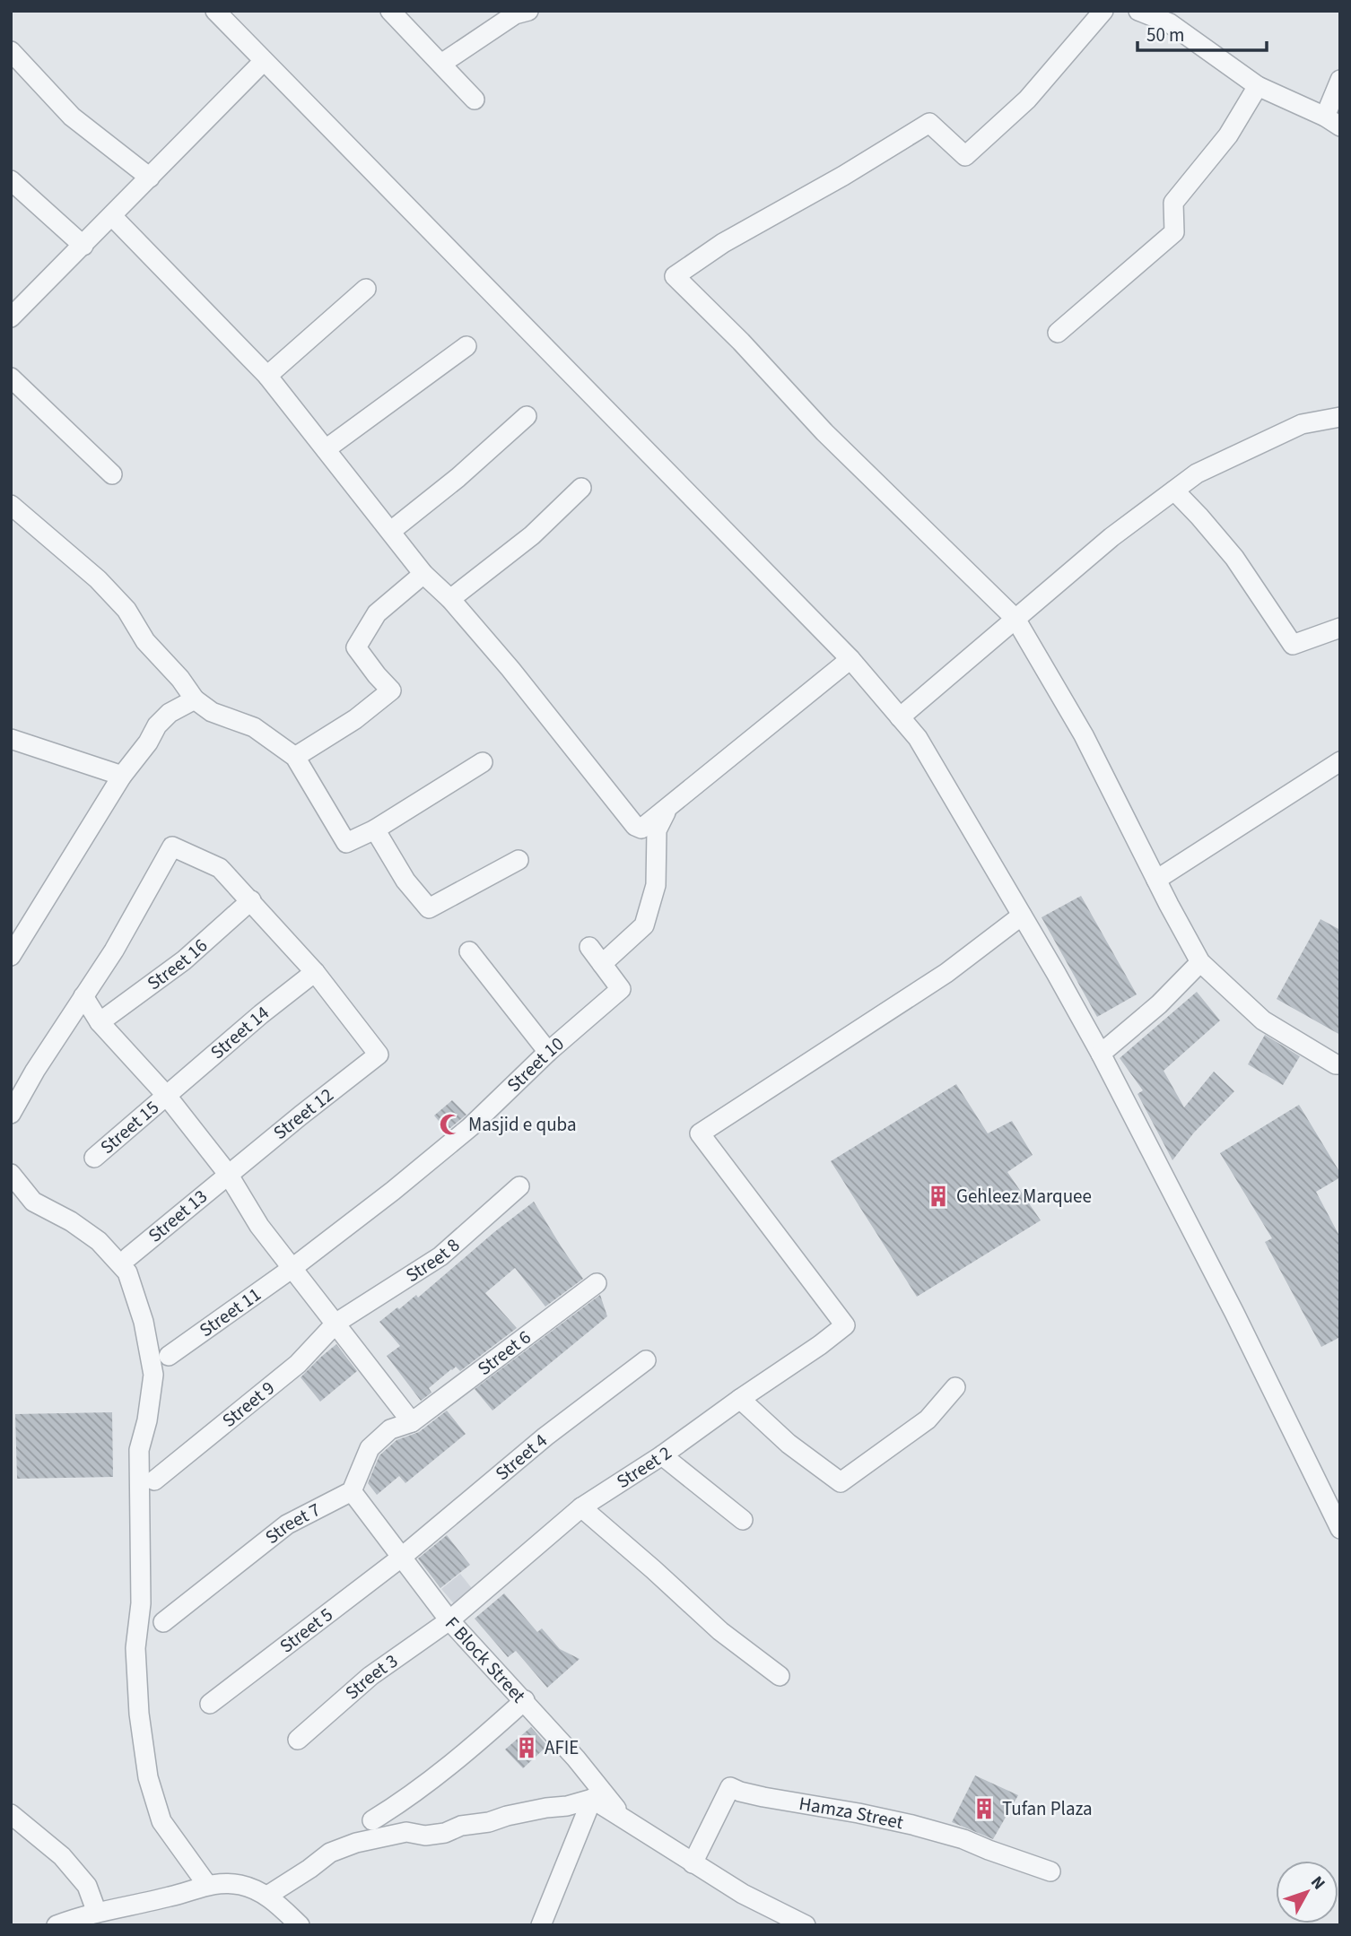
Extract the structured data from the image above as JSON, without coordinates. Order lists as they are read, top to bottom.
{
  "streets": {
    "street": [
      "Street 16",
      "Street 14",
      "Street 10",
      "Street 12",
      "Street 15",
      "Street 13",
      "Street 8",
      "Street 11",
      "Street 6",
      "Street 9",
      "Street 4",
      "Street 2",
      "Street 7",
      "Street 5",
      "F Block Street",
      "Street 3",
      "Hamza Street"
    ]
  },
  "crossings": [
    ["Street 14", "Street 12"],
    ["Street 14", "Street 15"],
    ["Street 10", "Street 11"],
    ["Street 12", "Street 13"],
    ["Street 8", "Street 9"],
    ["Street 4", "Street 5"],
    ["Street 4", "F Block Street"],
    ["Street 2", "F Block Street"],
    ["Street 2", "Street 3"],
    ["Street 7", "F Block Street"],
    ["Street 5", "F Block Street"],
    ["F Block Street", "Street 3"]
  ],
  "places": {
    "mosque": ["Masjid e quba"],
    "building": ["Gehleez Marquee", "AFIE", "Tufan Plaza"]
  },
  "scale_bar": "50 m",
  "north": "top right"
}
